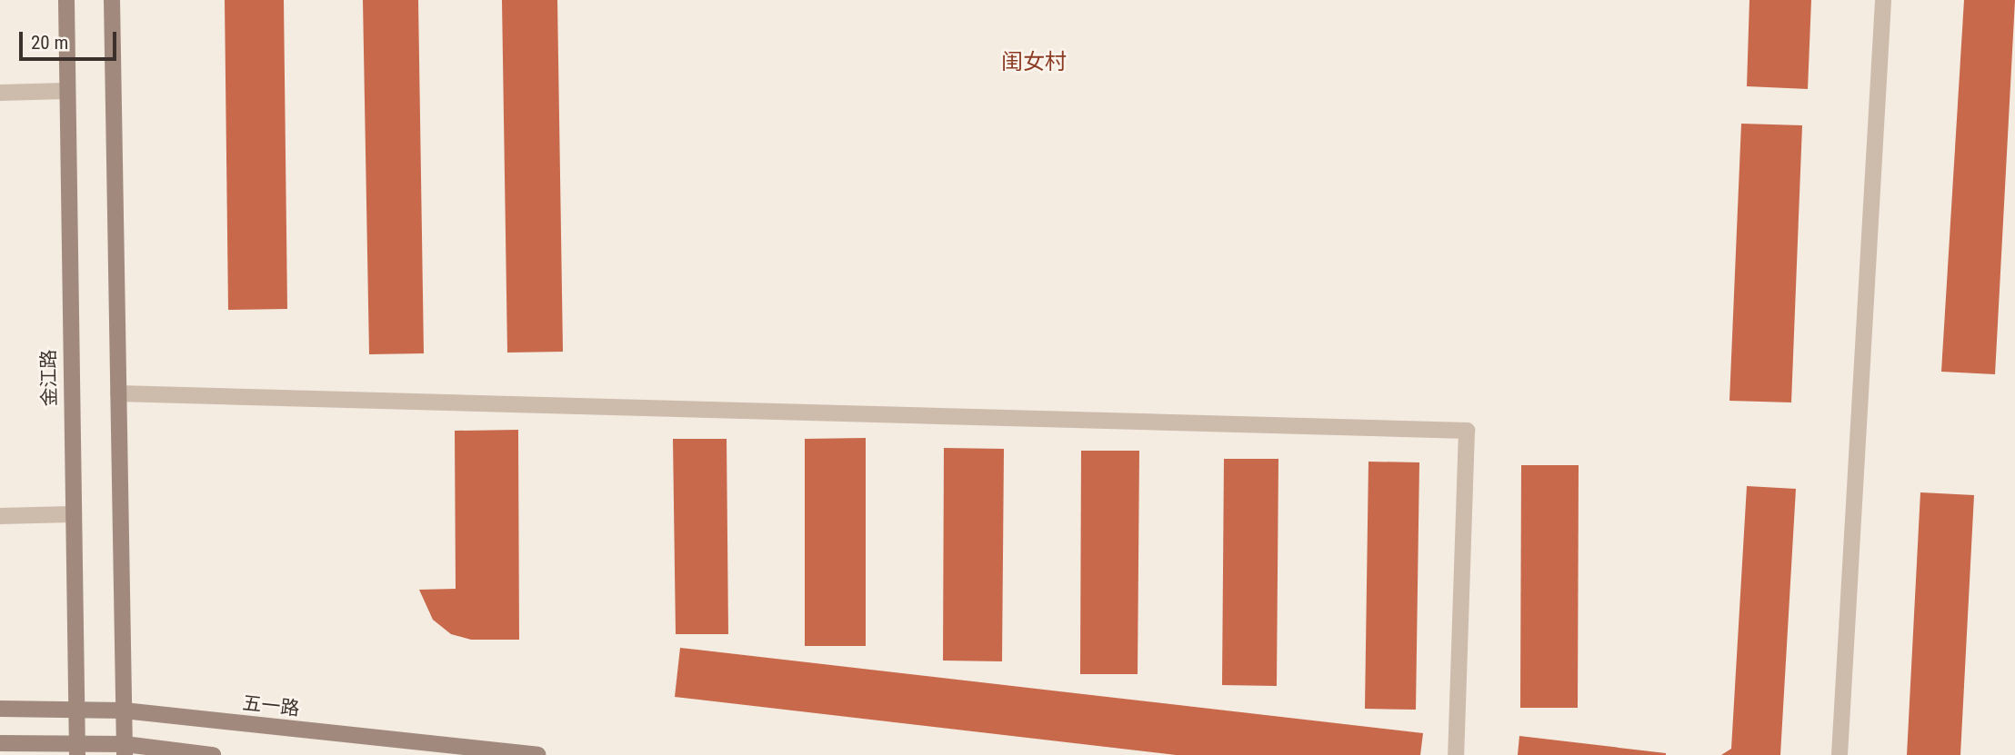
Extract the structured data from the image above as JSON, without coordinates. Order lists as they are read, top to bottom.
{
  "streets": {
    "street": ["金江路", "五一路"]
  },
  "crossings": [
    ["金江路", "五一路"]
  ],
  "districts": ["闺女村"],
  "scale_bar": "20 m"
}
